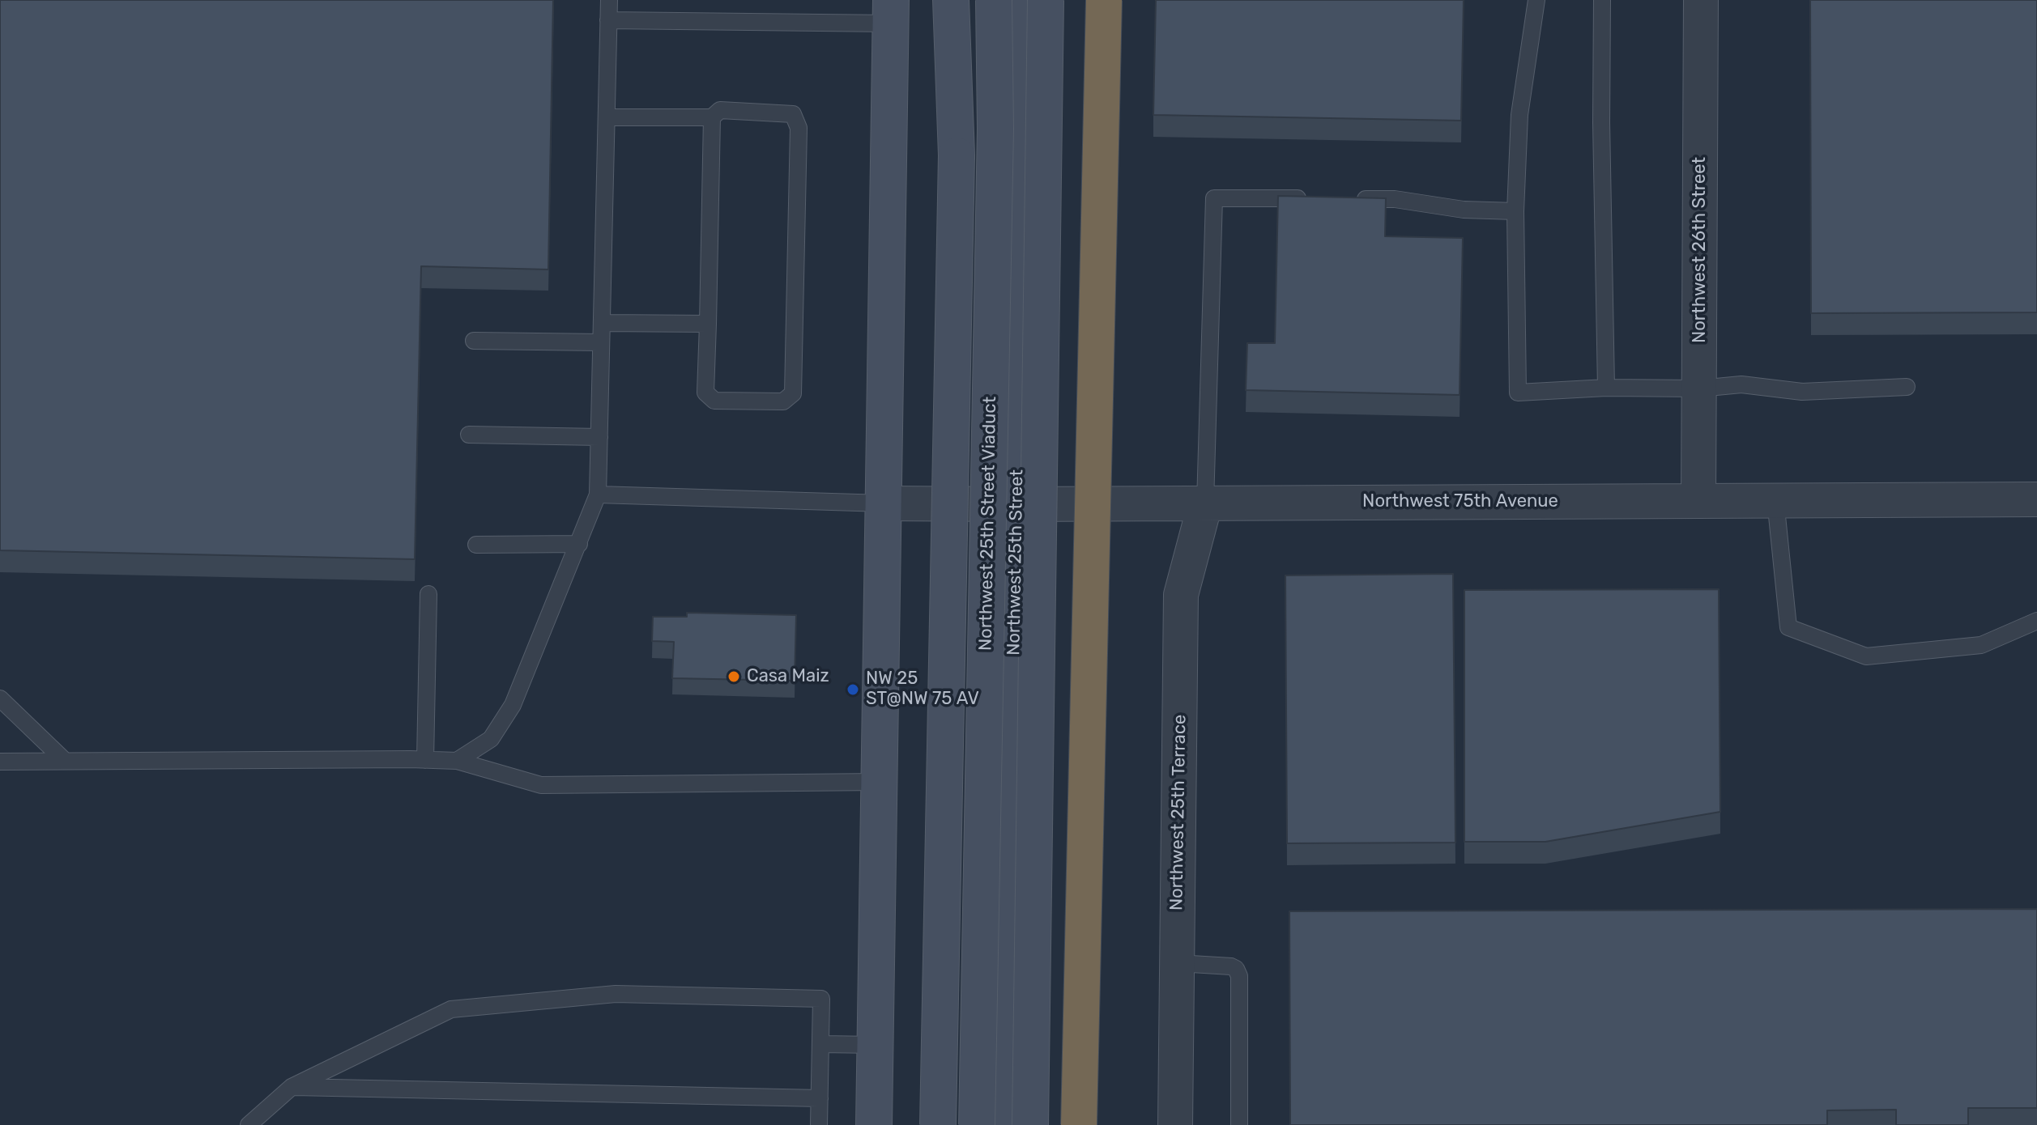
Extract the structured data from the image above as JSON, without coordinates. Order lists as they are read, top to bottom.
{
  "streets": {
    "main road": ["Northwest 25th Street Viaduct", "Northwest 25th Street"],
    "street": ["Northwest 26th Street", "Northwest 75th Avenue", "Northwest 25th Terrace"]
  },
  "crossings": [
    ["Northwest 26th Street", "Northwest 75th Avenue"],
    ["Northwest 75th Avenue", "Northwest 25th Street"],
    ["Northwest 75th Avenue", "Northwest 25th Terrace"]
  ],
  "places": ["Casa Maiz", "NW 25 ST@NW 75 AV"]
}
